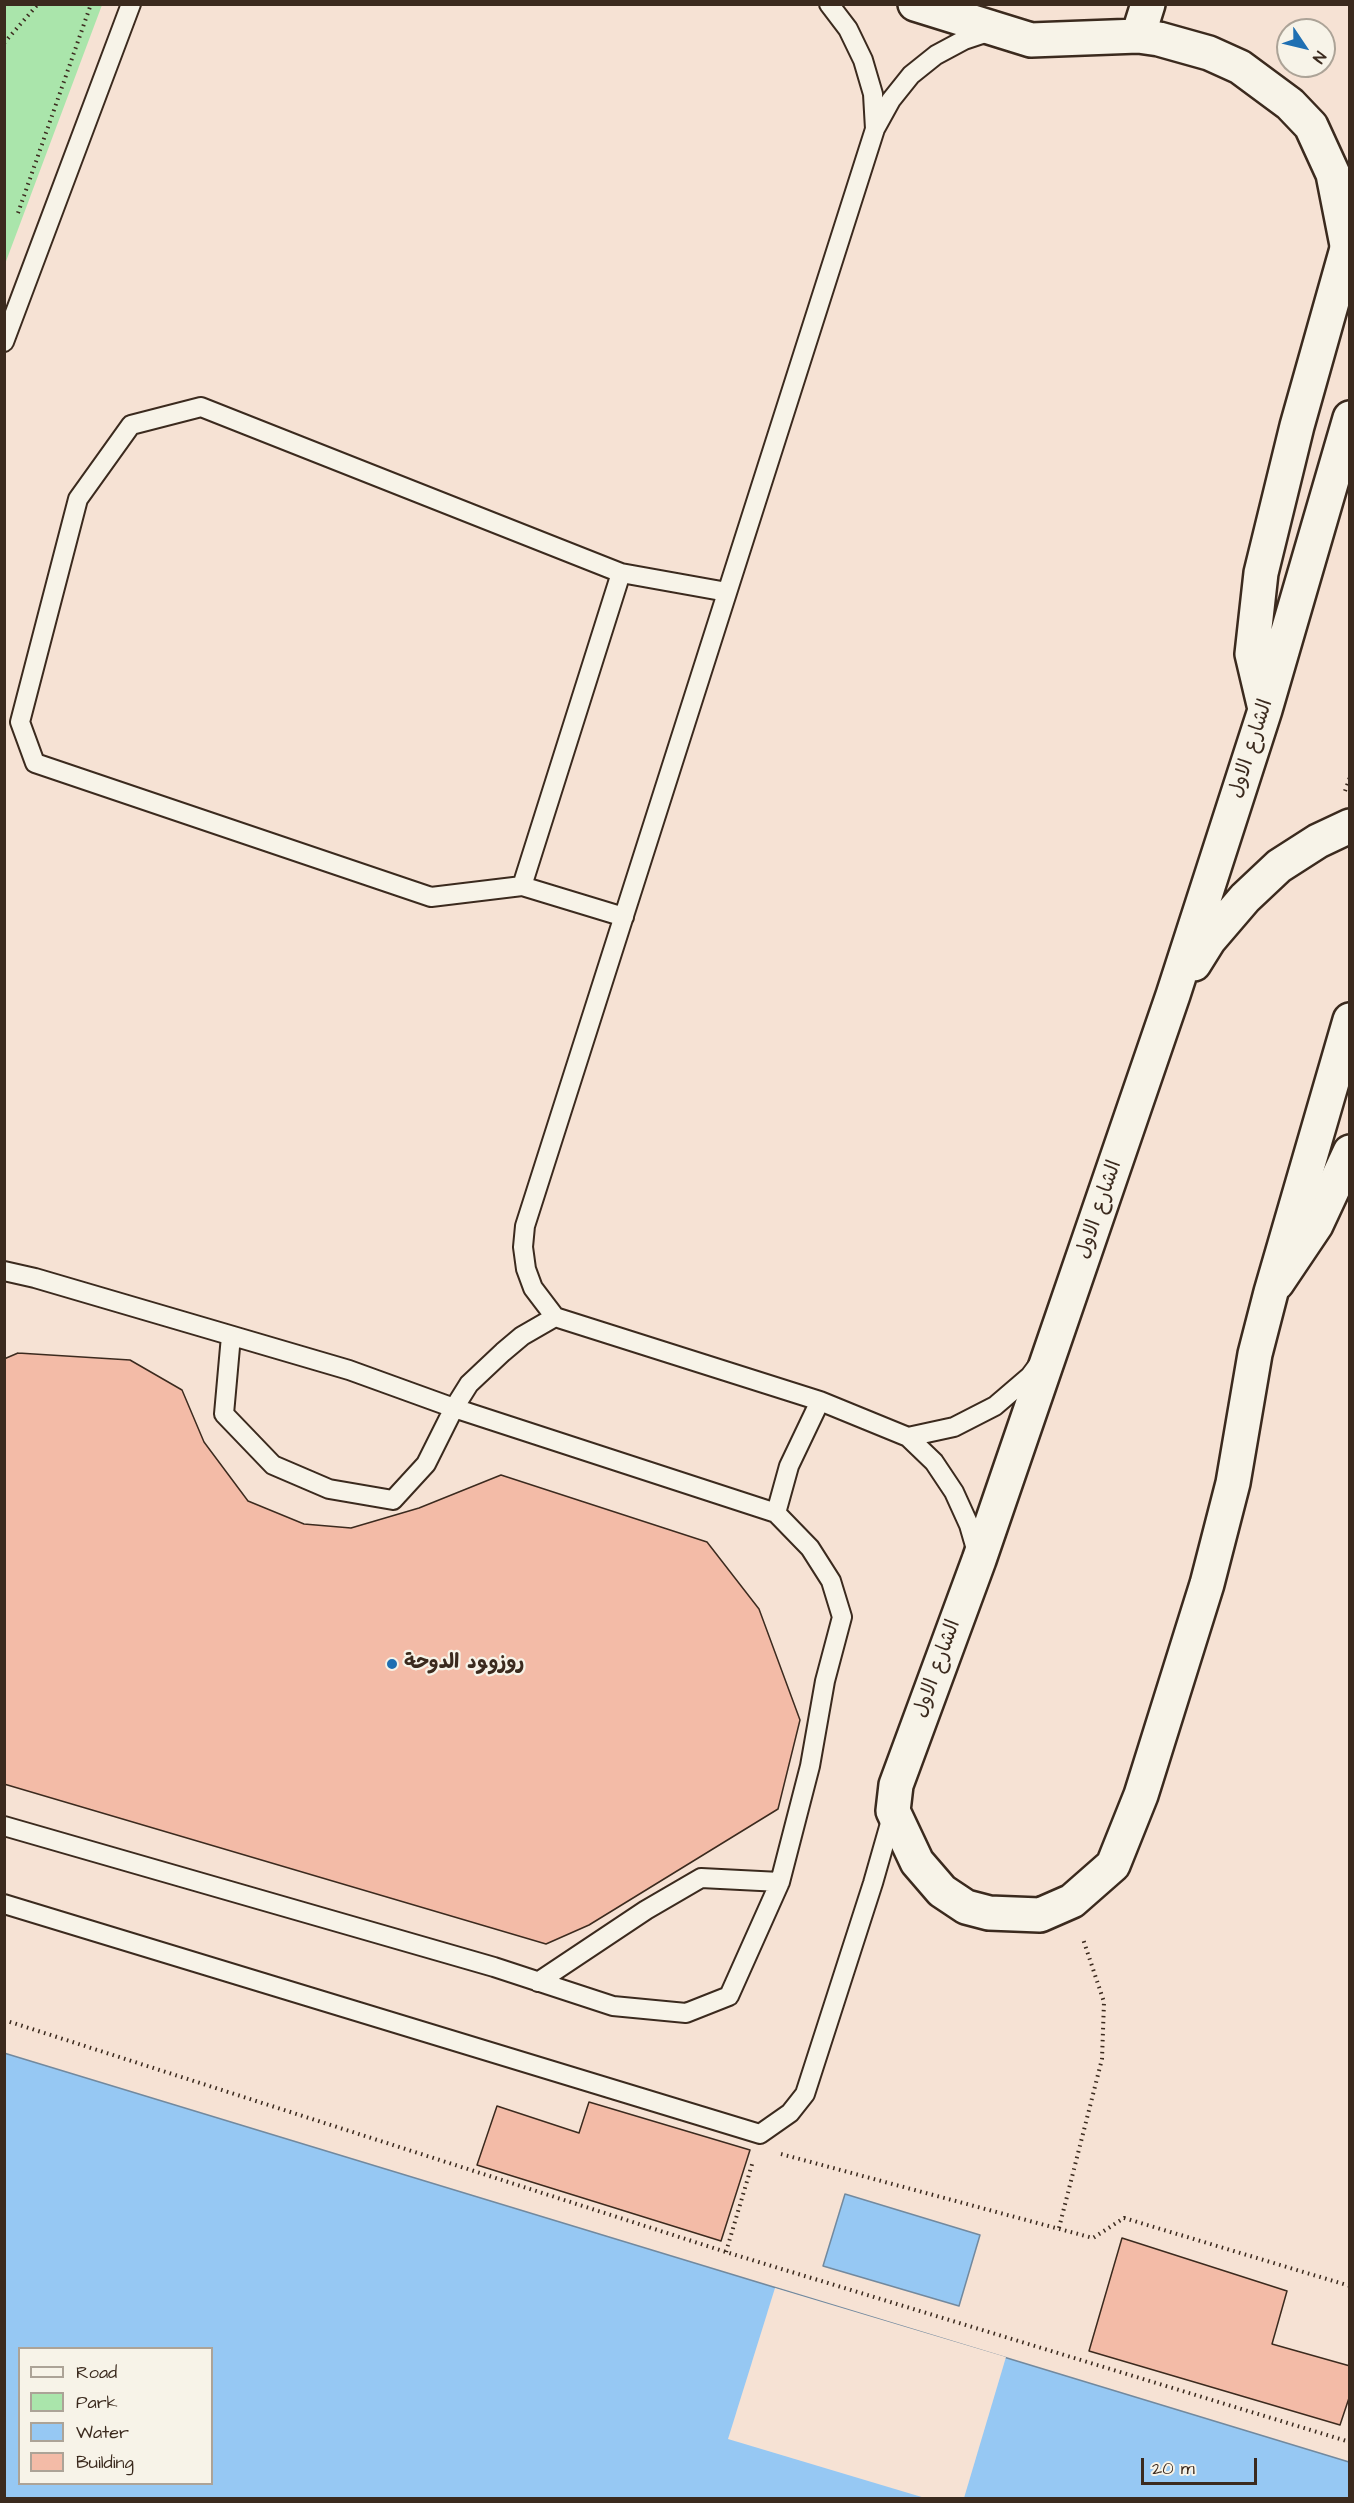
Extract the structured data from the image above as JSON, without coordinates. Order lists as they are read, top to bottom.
{
  "streets": {
    "main road": ["الشارع الاول"]
  },
  "places": ["روزوود الدوحة"],
  "legend": [
    "Road",
    "Park",
    "Water",
    "Building"
  ],
  "scale_bar": "20 m",
  "north": "bottom right"
}
